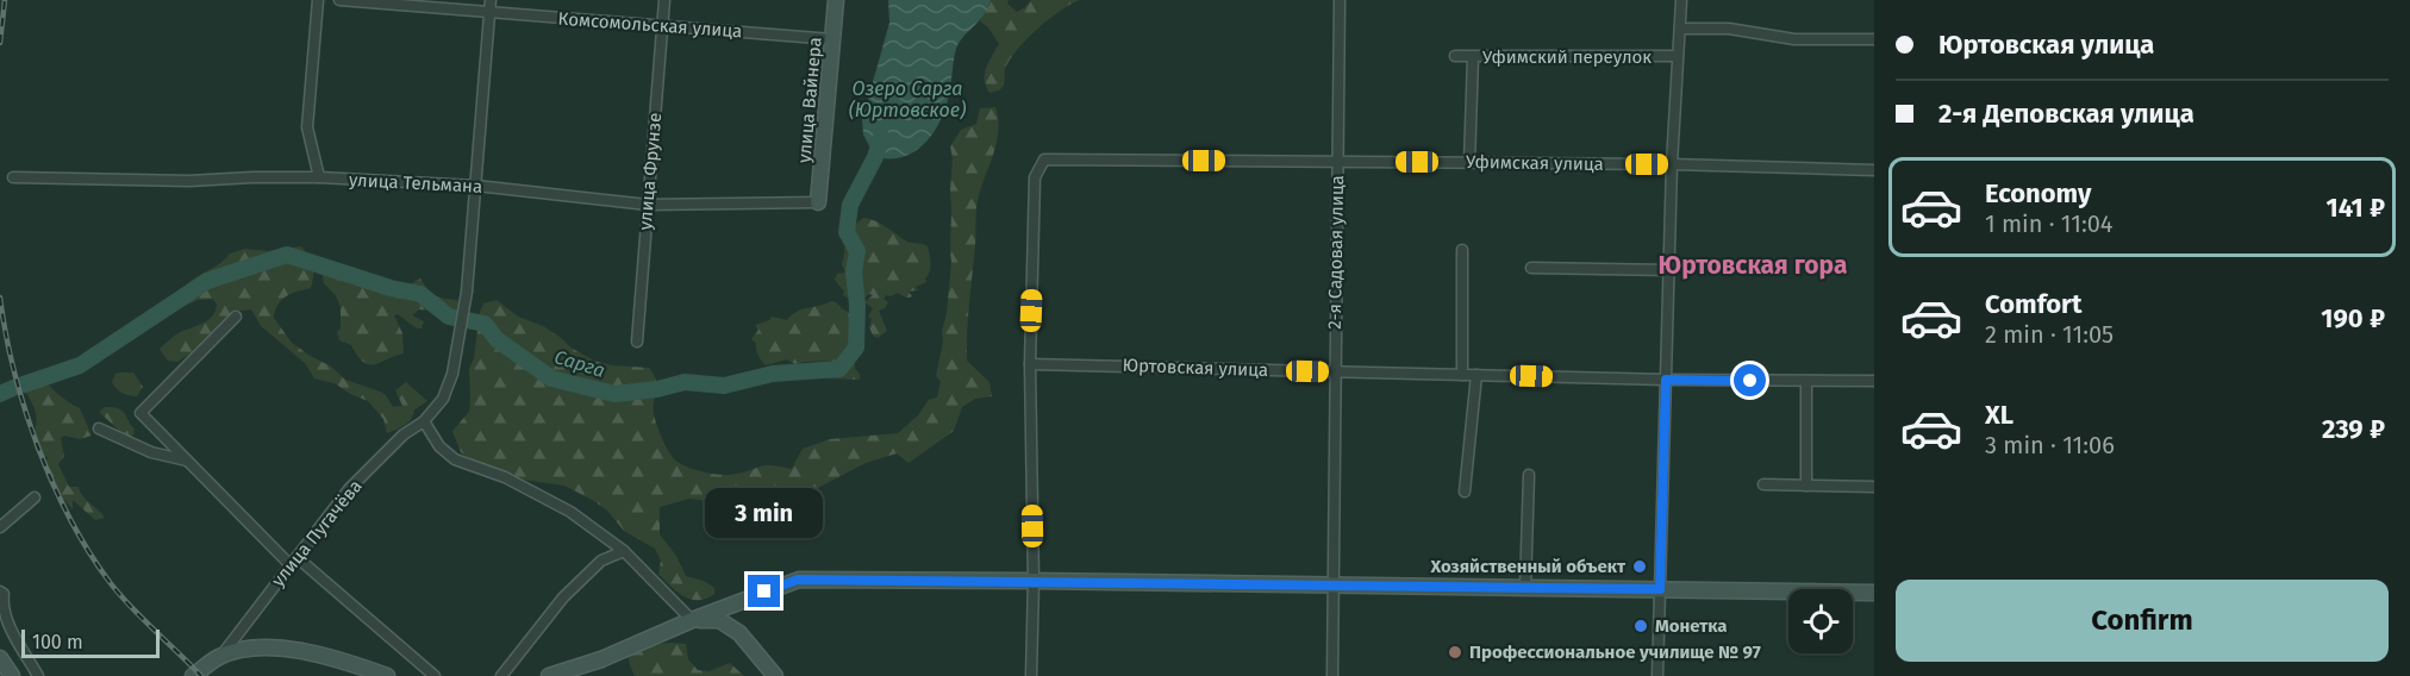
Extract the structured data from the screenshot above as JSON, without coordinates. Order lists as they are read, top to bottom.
{
  "streets": {
    "street": [
      "Комсомольская улица",
      "Уфимский переулок",
      "улица Вайнера",
      "Уфимская улица",
      "улица Фрунзе",
      "улица Тельмана",
      "2-я Садовая улица",
      "Юртовская улица",
      "улица Пугачёва"
    ]
  },
  "crossings": [
    ["Комсомольская улица", "улица Вайнера"],
    ["Комсомольская улица", "улица Фрунзе"],
    ["Комсомольская улица", "улица Пугачёва"],
    ["улица Вайнера", "улица Тельмана"],
    ["Уфимская улица", "2-я Садовая улица"],
    ["Уфимская улица", "Юртовская улица"],
    ["улица Фрунзе", "улица Тельмана"],
    ["улица Тельмана", "улица Пугачёва"],
    ["2-я Садовая улица", "Юртовская улица"]
  ],
  "districts": ["Юртовская гора"],
  "water": ["Озеро Сарга (Юртовское)", "Сарга"],
  "places": ["Хозяйственный объект", "Монетка", "Профессиональное училище № 97"],
  "scale_bar": "100 m",
  "page": {
    "banner": ["Юртовская улица", "2-я Деповская улица"],
    "list": [
      {
        "name": "Economy",
        "note": "1 min · 11:04",
        "value": "141 ₽"
      },
      {
        "name": "Comfort",
        "note": "2 min · 11:05",
        "value": "190 ₽"
      },
      {
        "name": "XL",
        "note": "3 min · 11:06",
        "value": "239 ₽"
      }
    ],
    "bubble": "3 min",
    "buttons": "Confirm",
    "scale": "100 m"
  }
}
